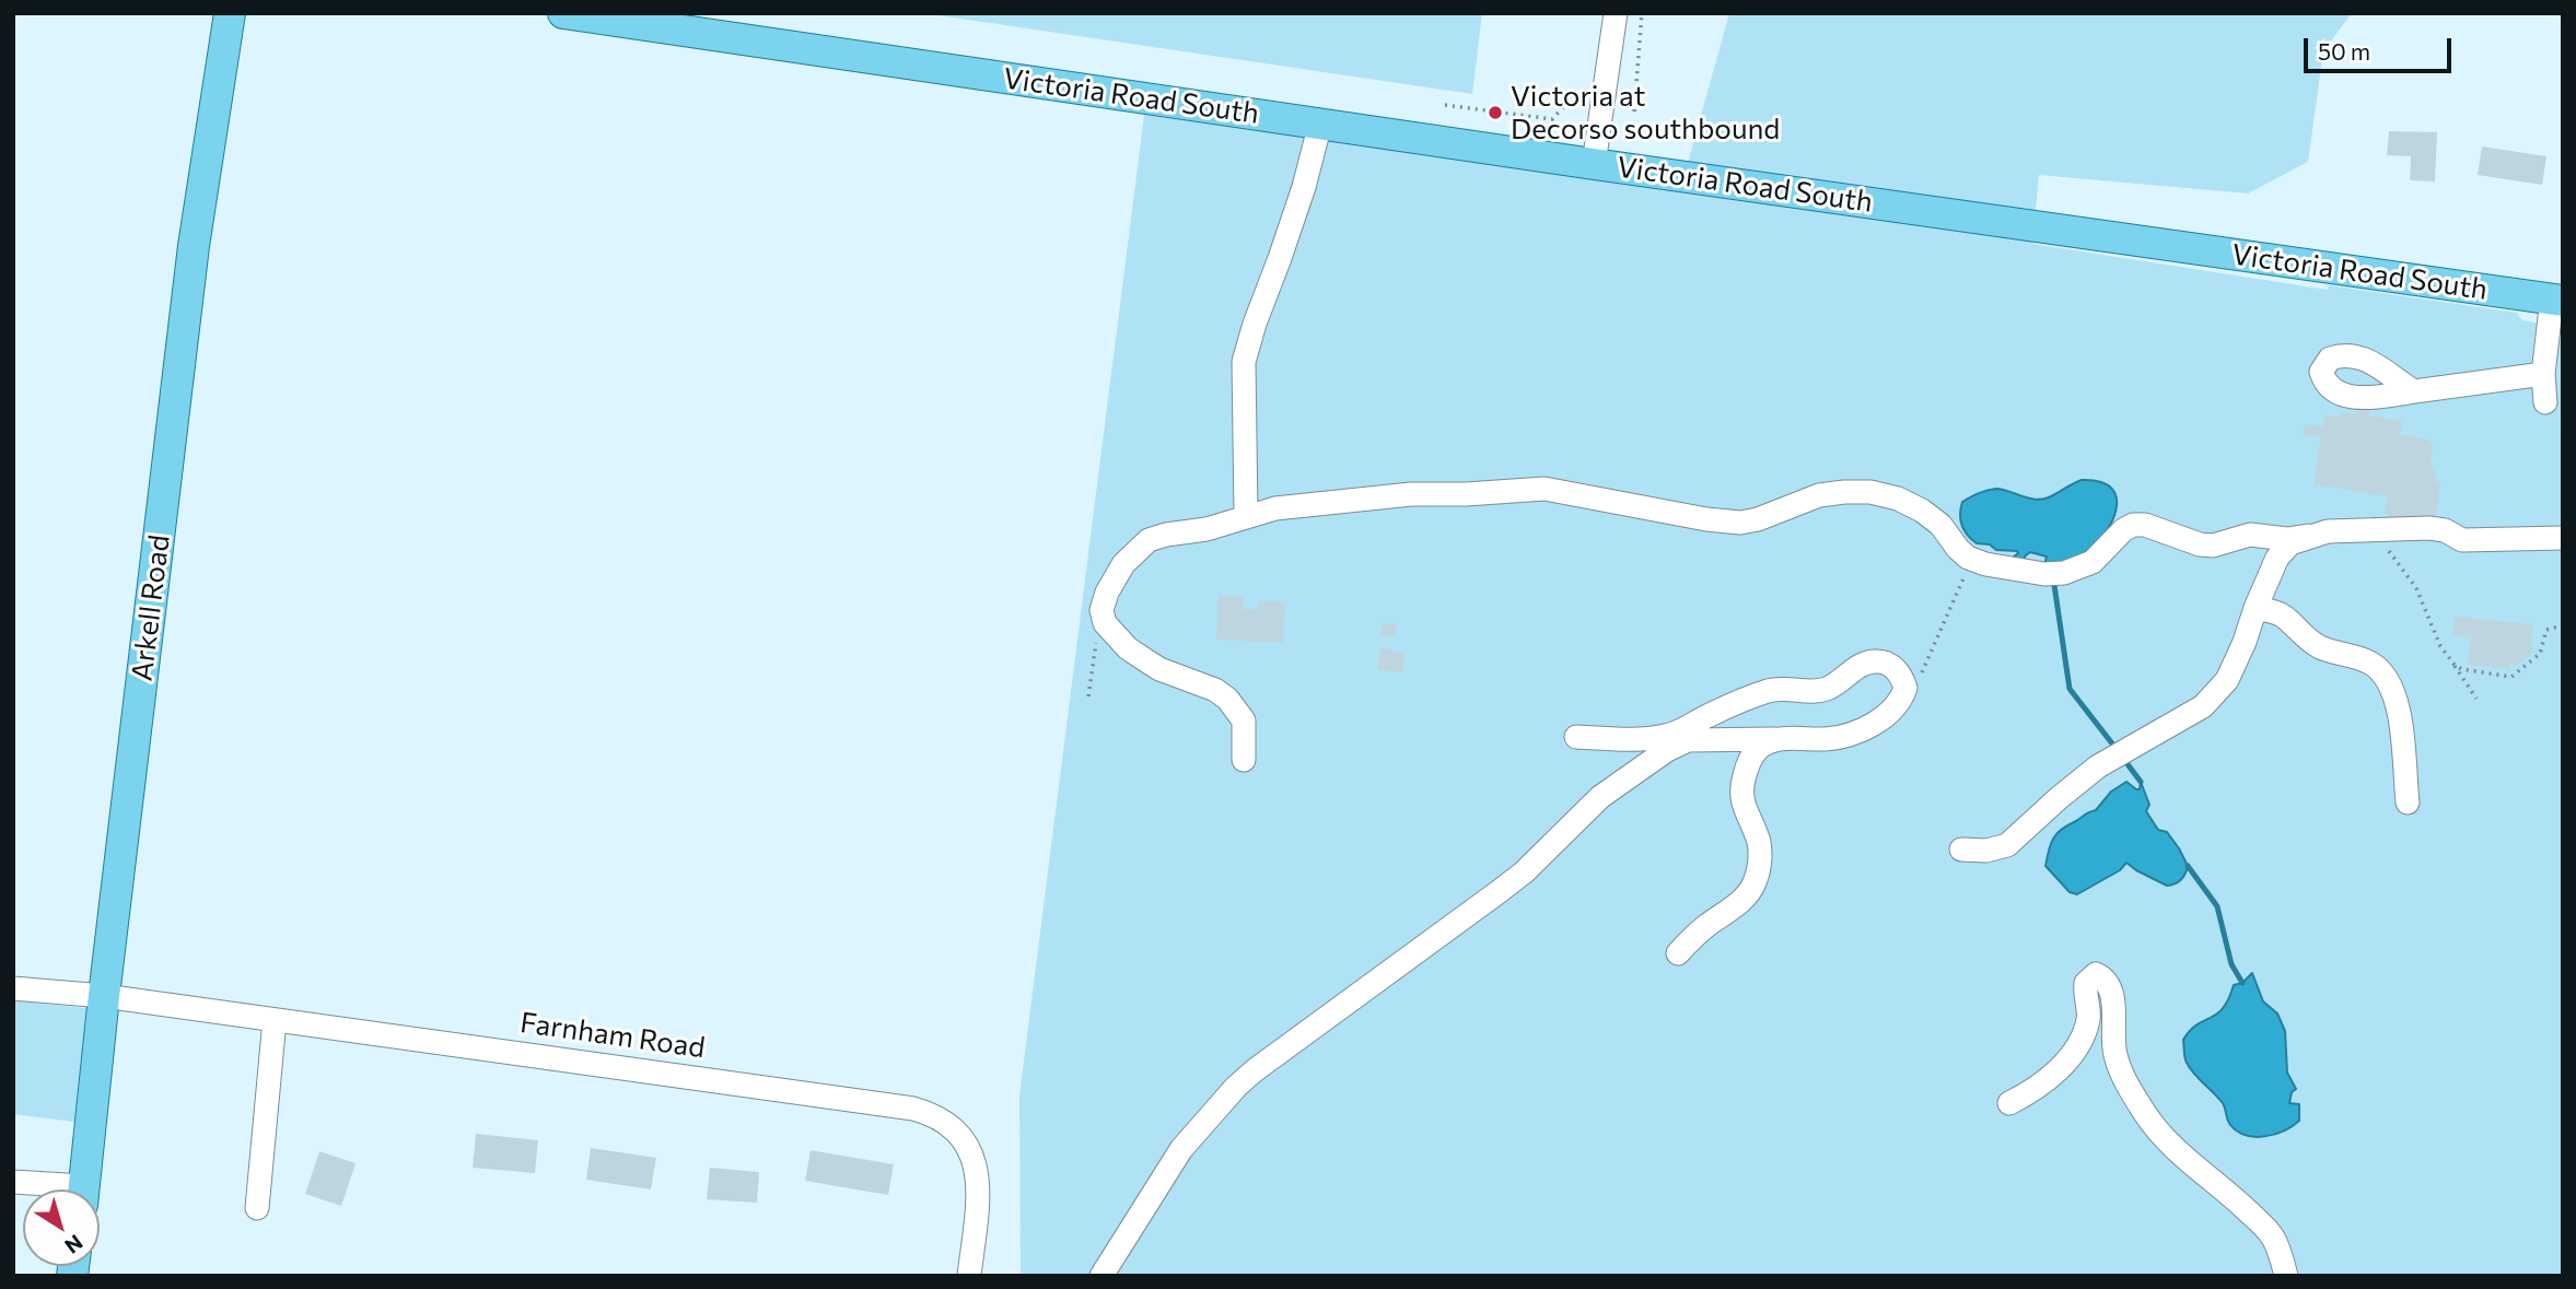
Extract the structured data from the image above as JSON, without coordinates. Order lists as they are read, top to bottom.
{
  "streets": {
    "main road": ["Victoria Road South", "Arkell Road"],
    "street": ["Farnham Road"]
  },
  "crossings": [
    ["Arkell Road", "Farnham Road"]
  ],
  "places": ["Victoria at Decorso southbound"],
  "scale_bar": "50 m",
  "north": "bottom right"
}
